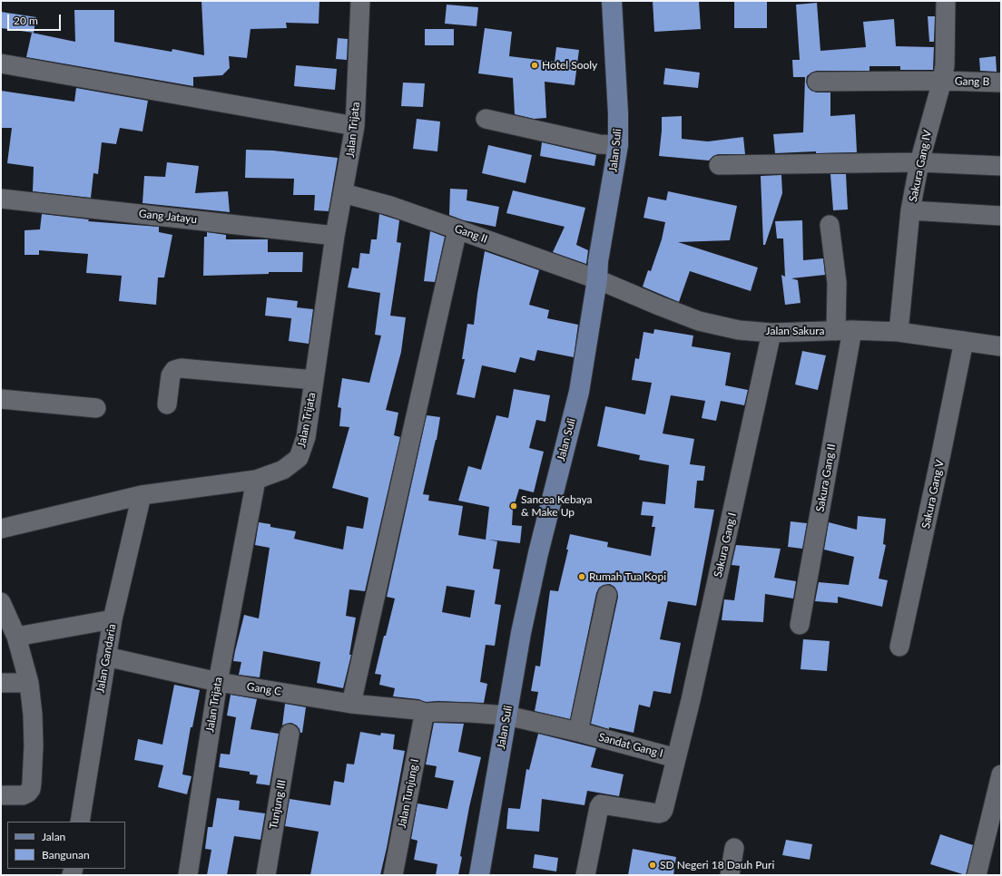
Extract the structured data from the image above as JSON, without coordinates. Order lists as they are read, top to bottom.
{
  "streets": {
    "main road": ["Jalan Suli"],
    "street": [
      "Gang B",
      "Jalan Trijata",
      "Sakura Gang IV",
      "Gang Jatayu",
      "Gang II",
      "Jalan Sakura",
      "Sakura Gang II",
      "Sakura Gang V",
      "Sakura Gang I",
      "Jalan Gandaria",
      "Gang C",
      "Sandat Gang I",
      "Jalan Tunjung I",
      "Tunjung III"
    ]
  },
  "crossings": [
    ["Gang B", "Sakura Gang IV"],
    ["Jalan Trijata", "Gang Jatayu"],
    ["Jalan Trijata", "Gang II"],
    ["Jalan Trijata", "Gang C"],
    ["Jalan Suli", "Gang II"],
    ["Jalan Suli", "Jalan Sakura"],
    ["Jalan Suli", "Gang C"],
    ["Jalan Suli", "Sandat Gang I"],
    ["Sakura Gang IV", "Jalan Sakura"],
    ["Gang II", "Jalan Sakura"],
    ["Jalan Sakura", "Sakura Gang II"],
    ["Jalan Sakura", "Sakura Gang V"],
    ["Jalan Sakura", "Sakura Gang I"],
    ["Sakura Gang I", "Sandat Gang I"],
    ["Jalan Gandaria", "Gang C"],
    ["Gang C", "Sandat Gang I"],
    ["Gang C", "Jalan Tunjung I"]
  ],
  "places": [
    "Hotel Sooly",
    "Sancea Kebaya & Make Up",
    "Rumah Tua Kopi",
    "SD Negeri 18 Dauh Puri"
  ],
  "legend": ["Jalan", "Bangunan"],
  "scale_bar": "20 m"
}
